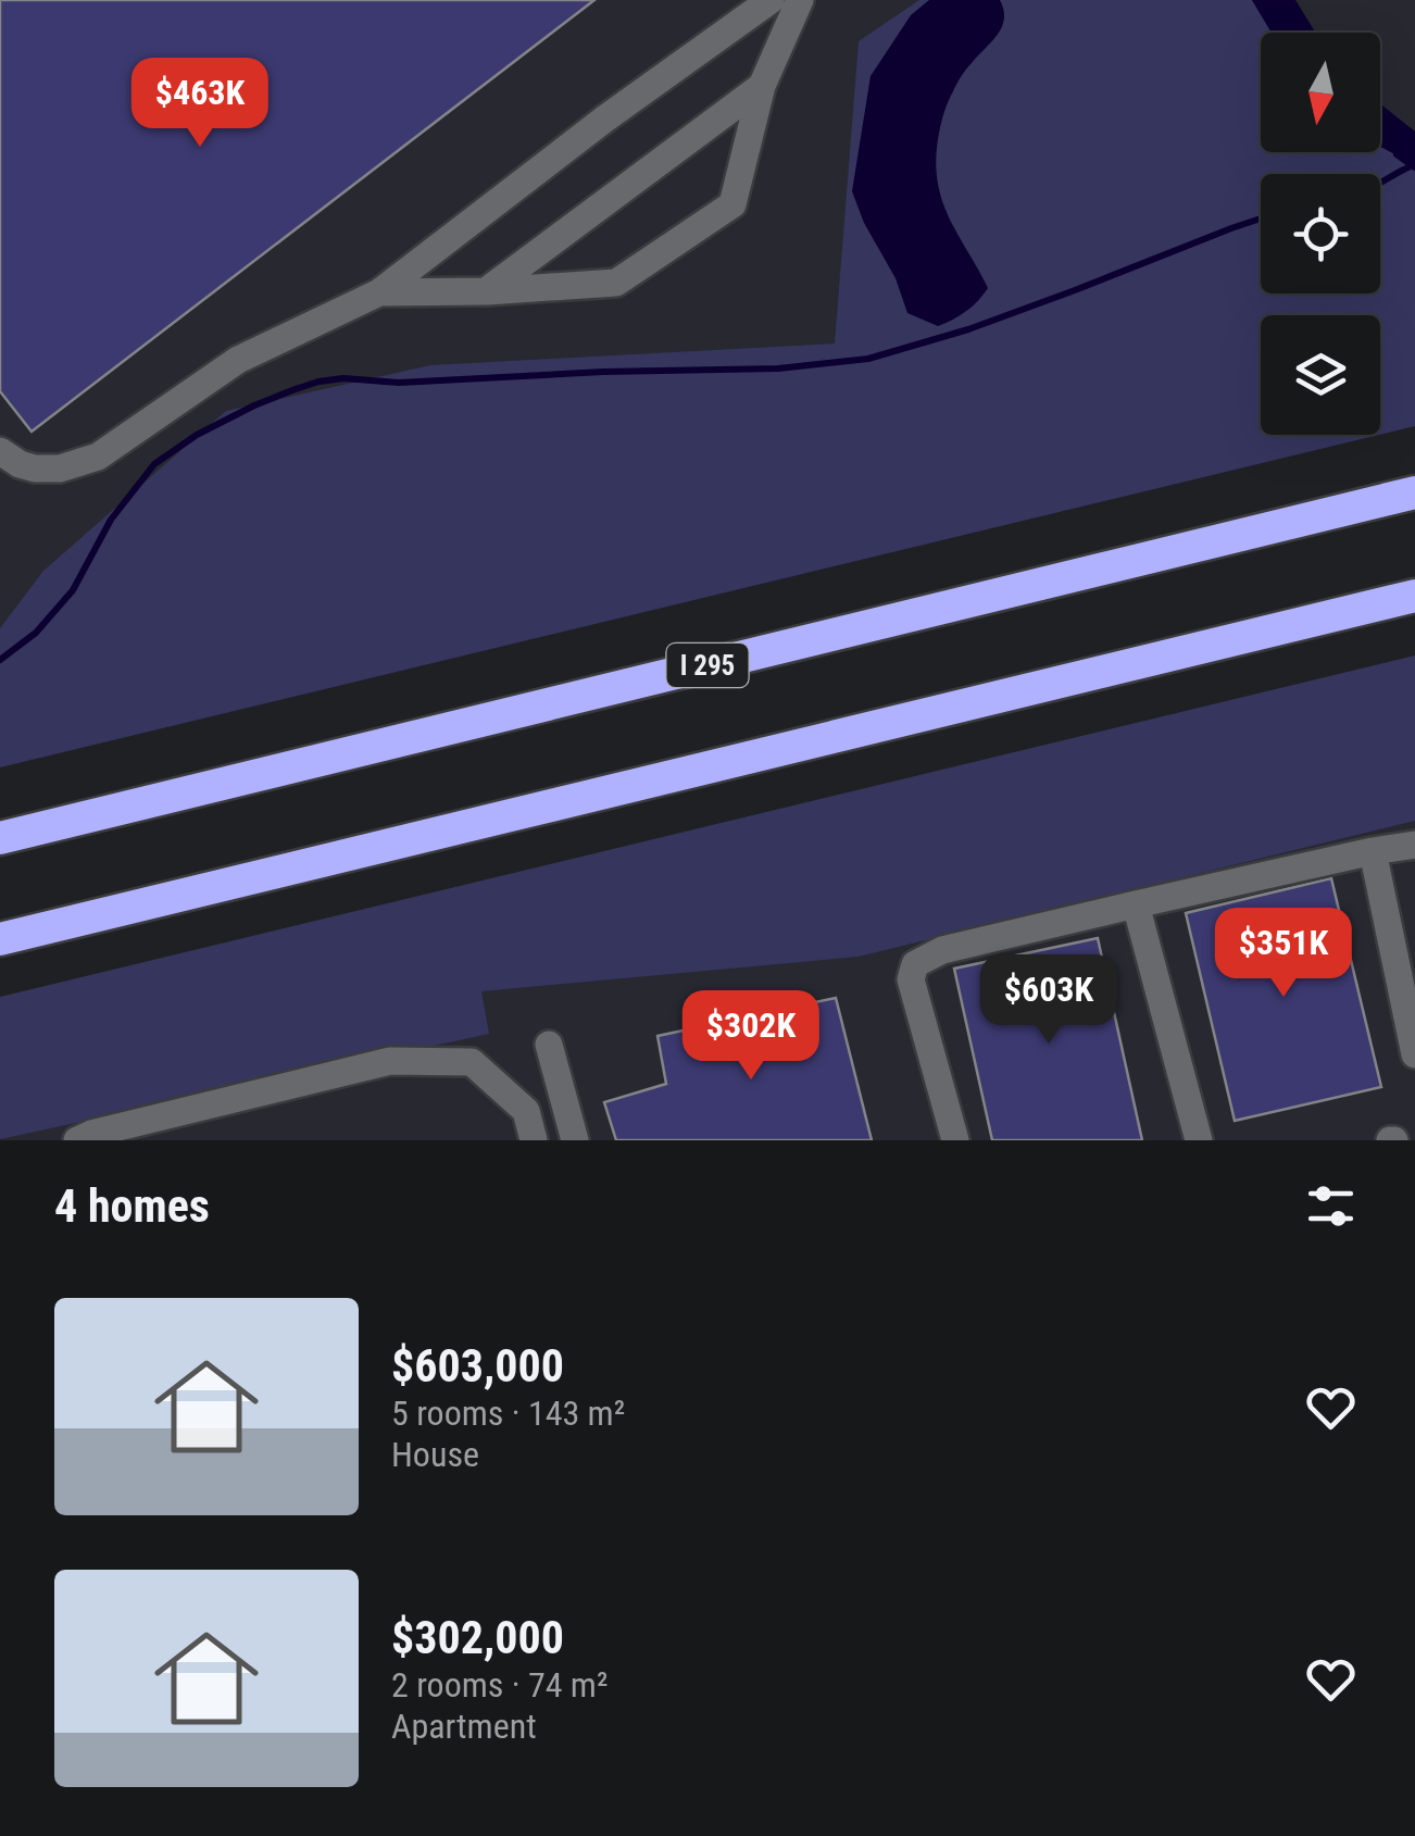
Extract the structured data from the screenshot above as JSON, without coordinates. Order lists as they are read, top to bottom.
{
  "streets": {
    "highway": ["I 295"]
  },
  "north": "bottom",
  "page": {
    "price": [
      "$463K",
      "$351K",
      "$603K",
      "$302K"
    ],
    "heading": "4 homes",
    "list": [
      {
        "name": "$603,000",
        "note": "5 rooms · 143 m² · House"
      },
      {
        "name": "$302,000",
        "note": "2 rooms · 74 m² · Apartment"
      }
    ]
  }
}
